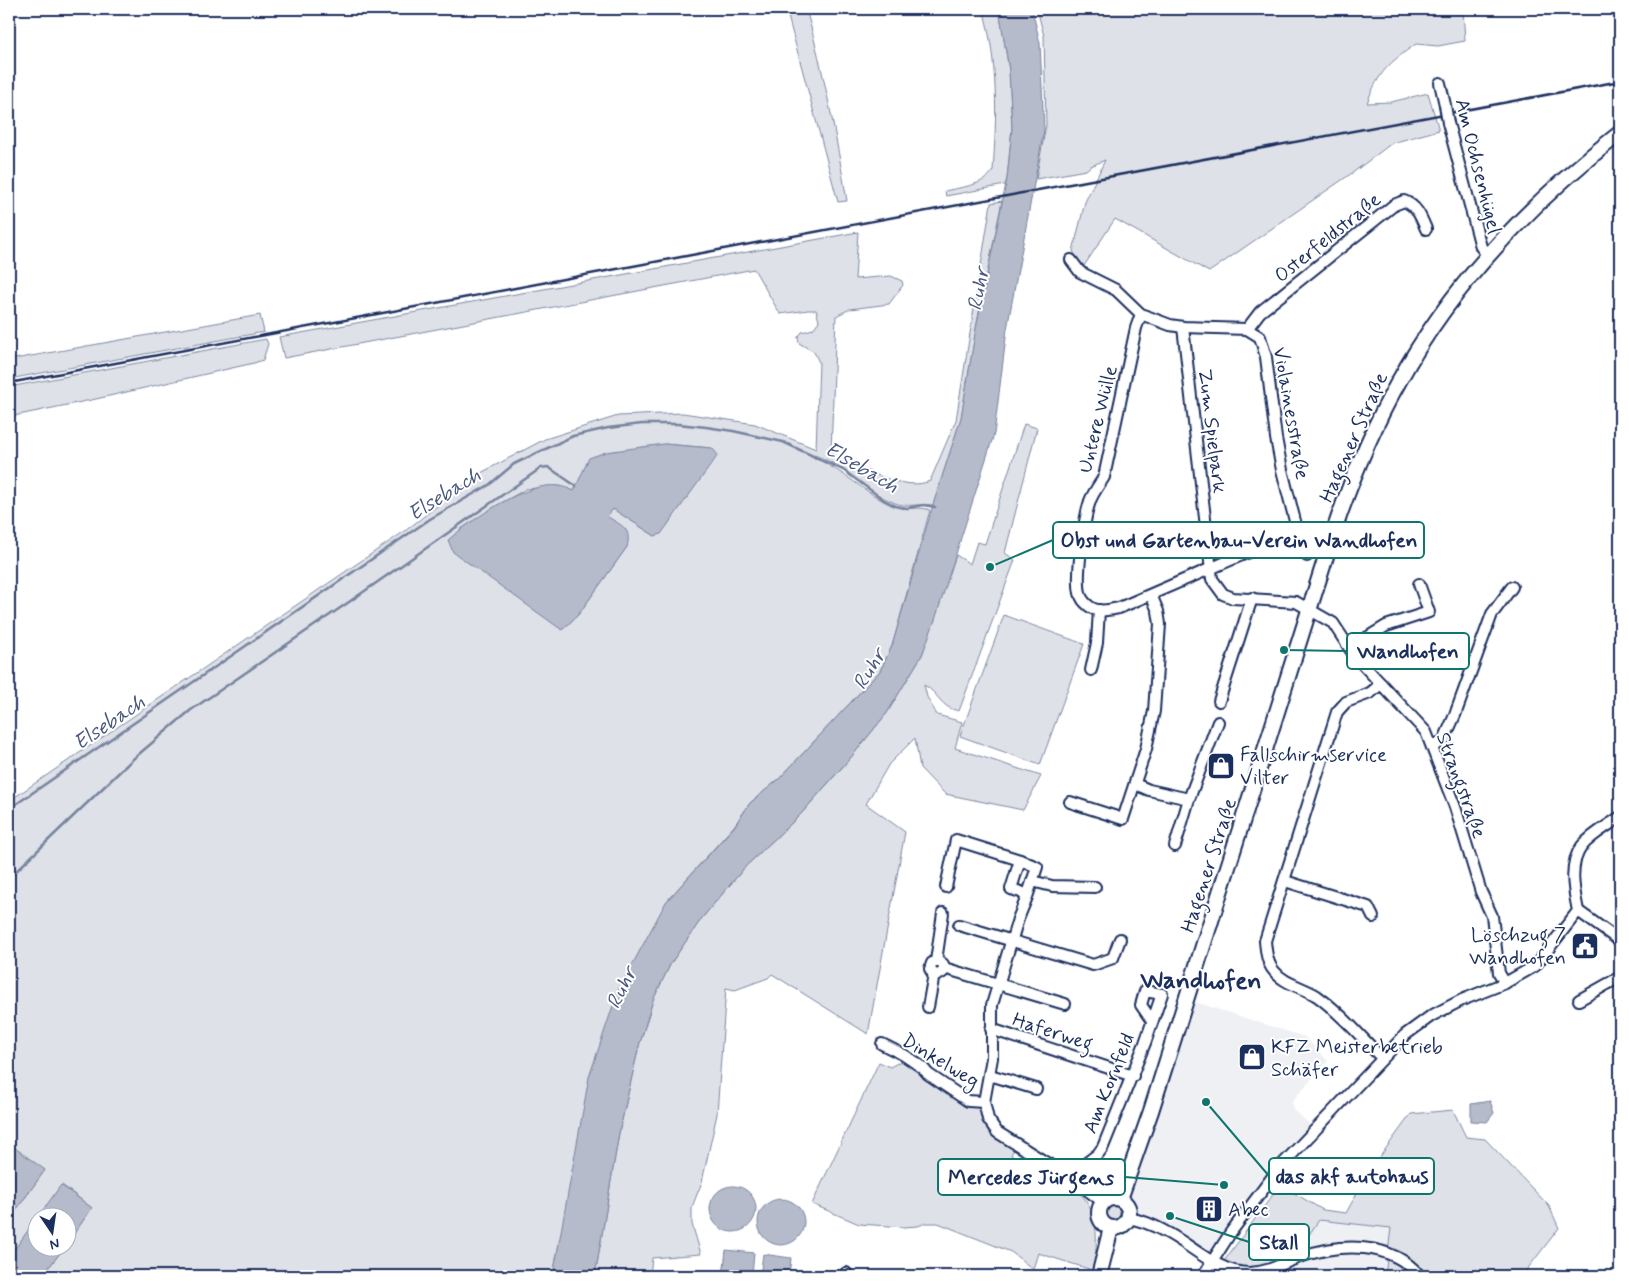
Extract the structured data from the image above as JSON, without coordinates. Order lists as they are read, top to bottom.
{
  "streets": {
    "main road": ["Hagener Straße"],
    "street": [
      "Am Ochsenhügel",
      "Osterfeldstraße",
      "Violainesstraße",
      "Untere Wülle",
      "Zum Spielpark",
      "Strangstraße",
      "Haferweg",
      "Dinkelweg",
      "Am Kornfeld"
    ]
  },
  "crossings": [
    ["Am Ochsenhügel", "Hagener Straße"],
    ["Osterfeldstraße", "Violainesstraße"],
    ["Violainesstraße", "Untere Wülle"],
    ["Violainesstraße", "Zum Spielpark"],
    ["Hagener Straße", "Strangstraße"],
    ["Haferweg", "Am Kornfeld"]
  ],
  "districts": ["Wandhofen"],
  "water": ["Ruhr", "Elsebach"],
  "places": {
    "other": [
      "Obst und Gartenbau-Verein Wandhofen",
      "Wandhofen",
      "das akf autohaus",
      "Mercedes Jürgens",
      "Stall"
    ],
    "shop": ["Fallschirmservice Vilter", "KFZ Meisterbetrieb Schäfer"],
    "public building": ["Löschzug 7 Wandhofen"],
    "building": ["Abec"]
  },
  "north": "bottom"
}
